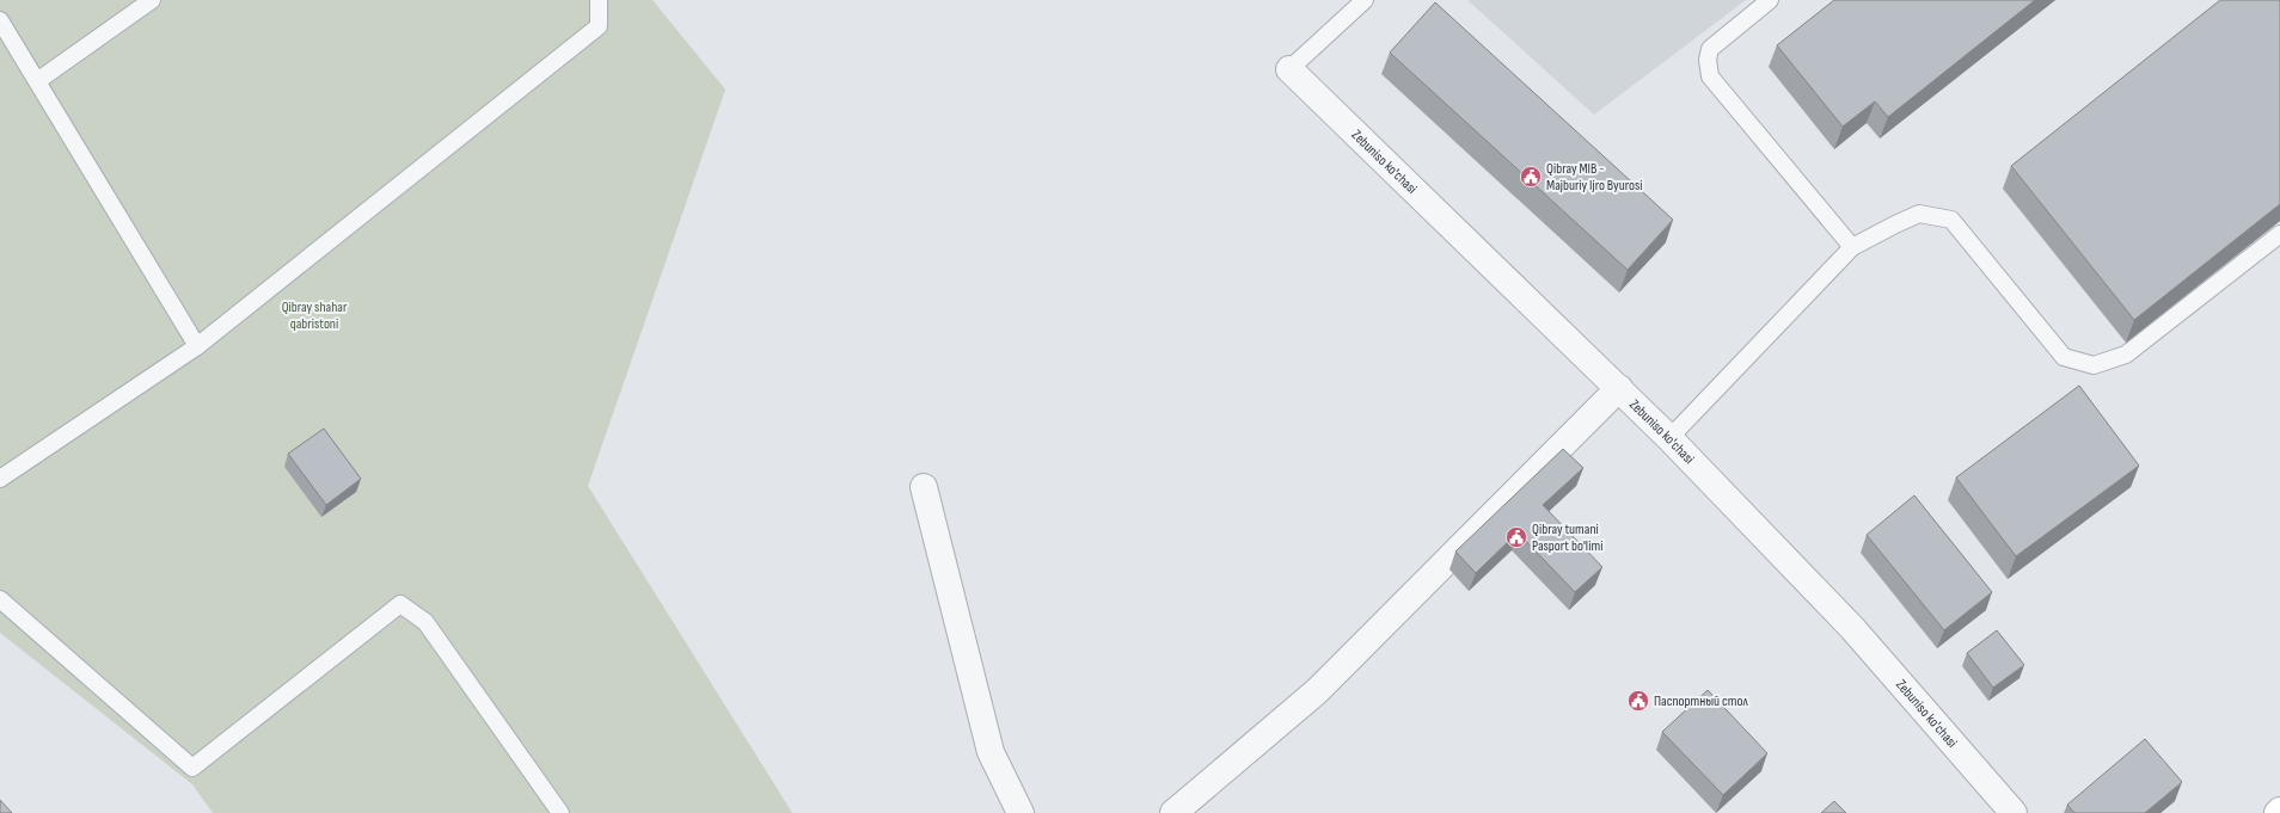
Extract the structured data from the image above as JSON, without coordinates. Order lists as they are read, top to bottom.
{
  "streets": {
    "street": ["Zebuniso ko'chasi"]
  },
  "parks": ["Qibray shahar qabristoni"],
  "places": {
    "public building": ["Qibray MIB - Majburiy Ijro Byurosi", "Qibray tumani Pasport bo'limi", "Паспортный стол"]
  }
}
